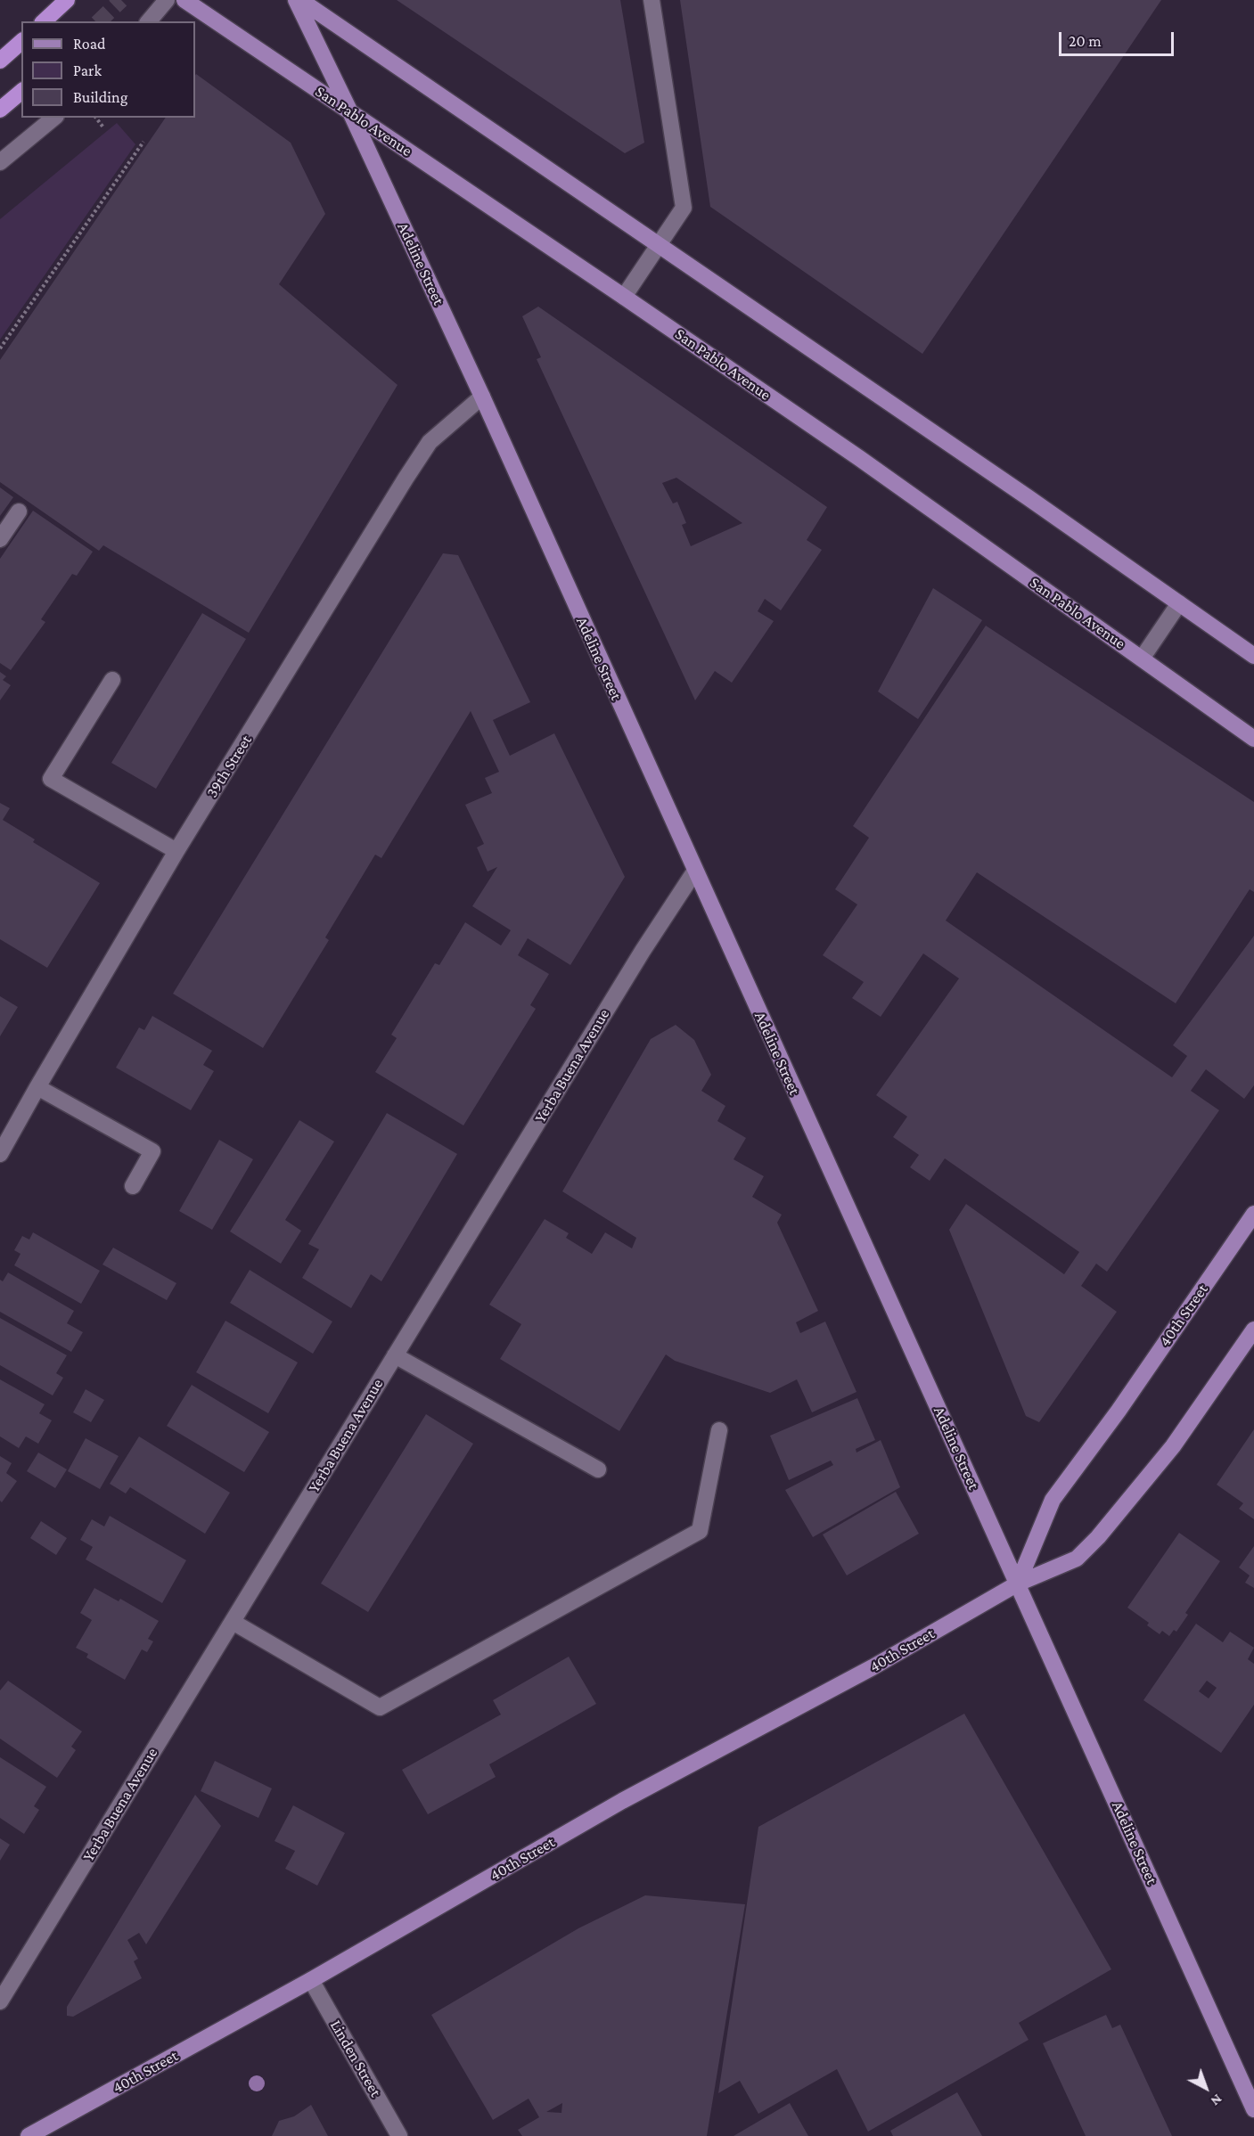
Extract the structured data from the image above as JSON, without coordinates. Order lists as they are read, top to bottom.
{
  "streets": {
    "main road": ["San Pablo Avenue", "Adeline Street", "40th Street"],
    "street": ["39th Street", "Yerba Buena Avenue", "Linden Street"]
  },
  "crossings": [
    ["San Pablo Avenue", "Adeline Street"],
    ["Adeline Street", "39th Street"],
    ["Adeline Street", "Yerba Buena Avenue"],
    ["Adeline Street", "40th Street"],
    ["40th Street", "Linden Street"]
  ],
  "legend": ["Road", "Park", "Building"],
  "scale_bar": "20 m",
  "north": "bottom right"
}
